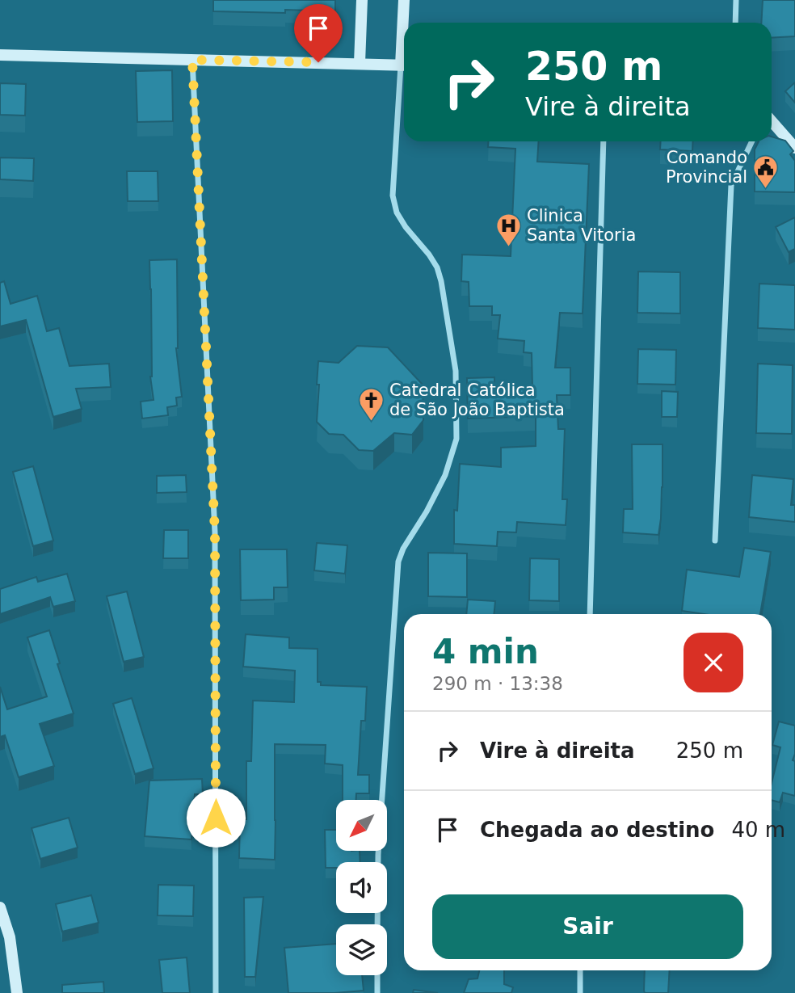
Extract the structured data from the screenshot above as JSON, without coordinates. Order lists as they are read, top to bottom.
{
  "places": {
    "public building": ["Comando Provincial"],
    "hospital": ["Clinica Santa Vitoria"],
    "church": ["Catedral Católica de São João Baptista"]
  },
  "north": "bottom left",
  "page": {
    "turn": ["250 m", "Vire à direita"],
    "heading": ["4 min", "290 m · 13:38"],
    "list": [
      {
        "name": "Vire à direita",
        "value": "250 m"
      },
      {
        "name": "Chegada ao destino",
        "value": "40 m"
      }
    ],
    "buttons": "Sair"
  }
}
